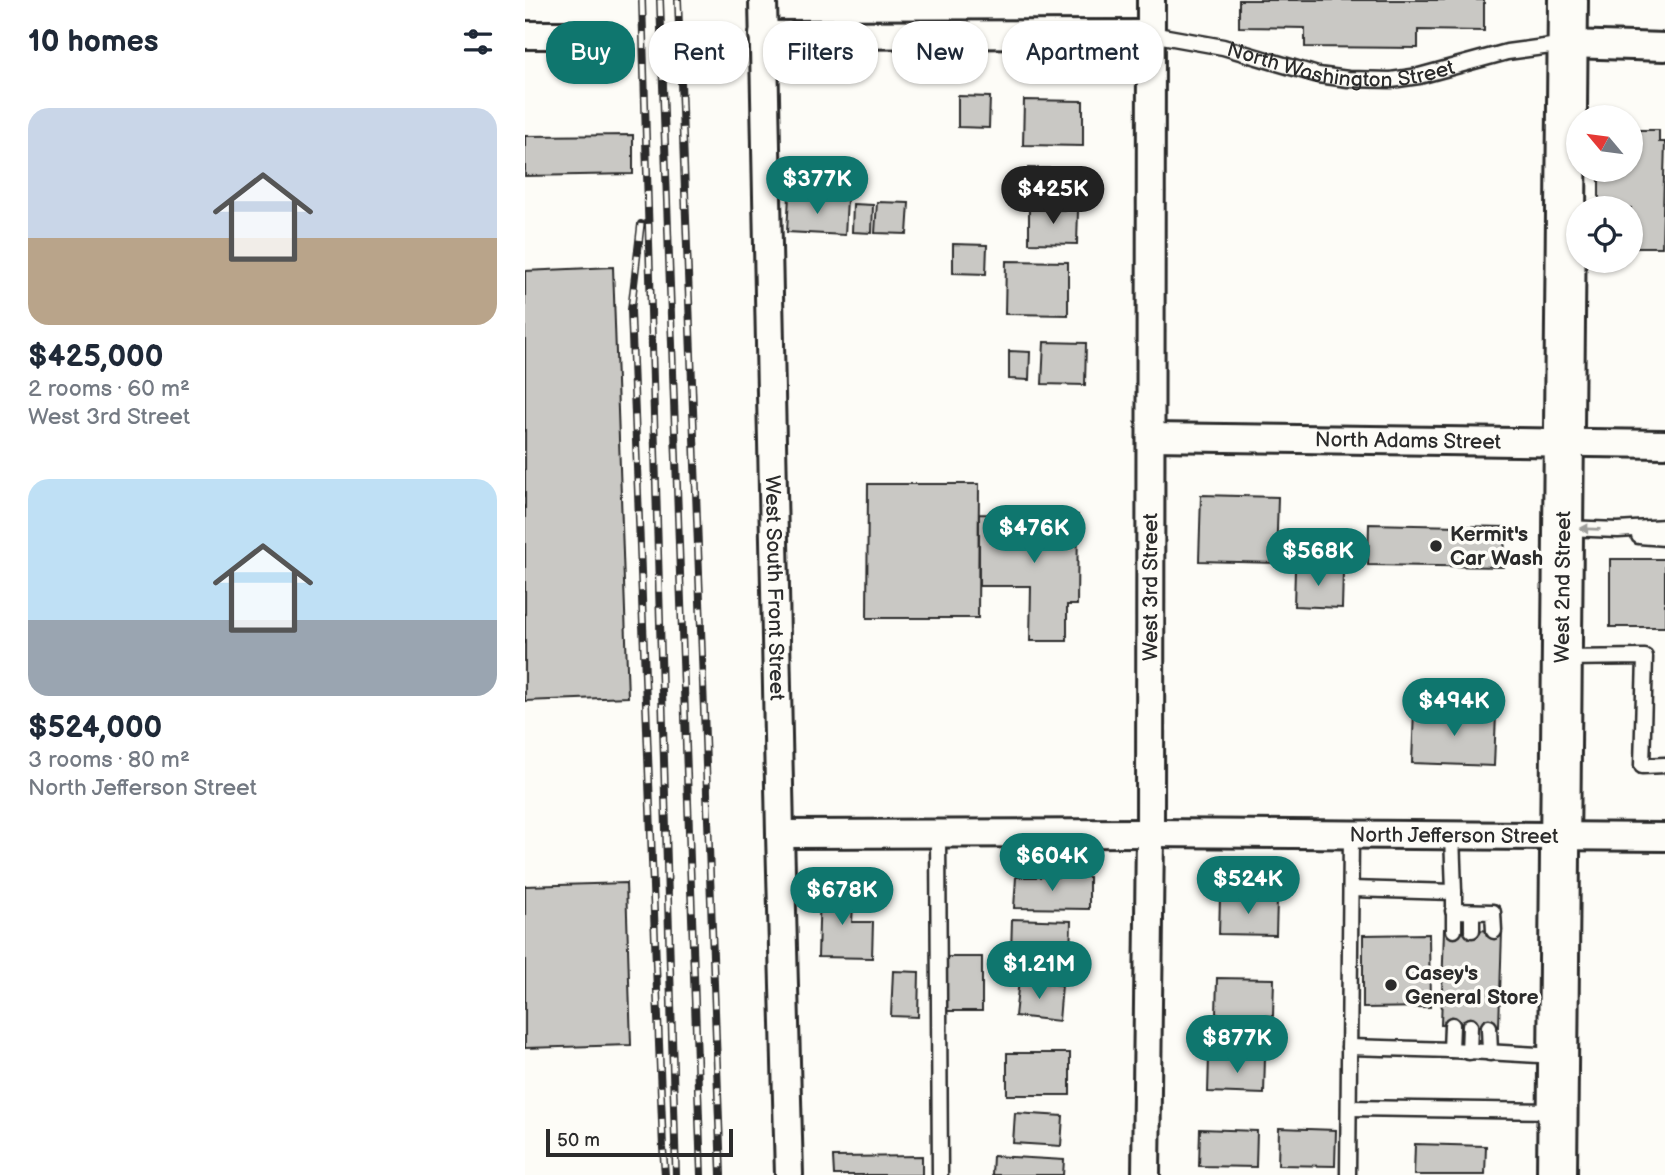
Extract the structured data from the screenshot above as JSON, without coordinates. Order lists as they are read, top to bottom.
{
  "streets": {
    "highway": ["West 2nd Street"],
    "street": [
      "North Washington Street",
      "North Adams Street",
      "West South Front Street",
      "West 3rd Street",
      "North Jefferson Street"
    ]
  },
  "crossings": [
    ["North Washington Street", "West 2nd Street"],
    ["North Adams Street", "West 2nd Street"],
    ["North Adams Street", "West 3rd Street"],
    ["West 2nd Street", "North Jefferson Street"],
    ["West South Front Street", "North Jefferson Street"],
    ["West 3rd Street", "North Jefferson Street"]
  ],
  "places": ["Kermit's Car Wash", "Casey's General Store"],
  "scale_bar": "50 m",
  "north": "top left",
  "page": {
    "heading": "10 homes",
    "chip": [
      "Buy",
      "Rent",
      "Filters",
      "New",
      "Apartment"
    ],
    "list": [
      {
        "name": "$425,000",
        "note": "2 rooms · 60 m² · West 3rd Street"
      },
      {
        "name": "$524,000",
        "note": "3 rooms · 80 m² · North Jefferson Street"
      }
    ],
    "price": [
      "$377K",
      "$425K",
      "$476K",
      "$568K",
      "$494K",
      "$604K",
      "$524K",
      "$678K",
      "$1.21M",
      "$877K"
    ],
    "scale": "50 m"
  }
}
